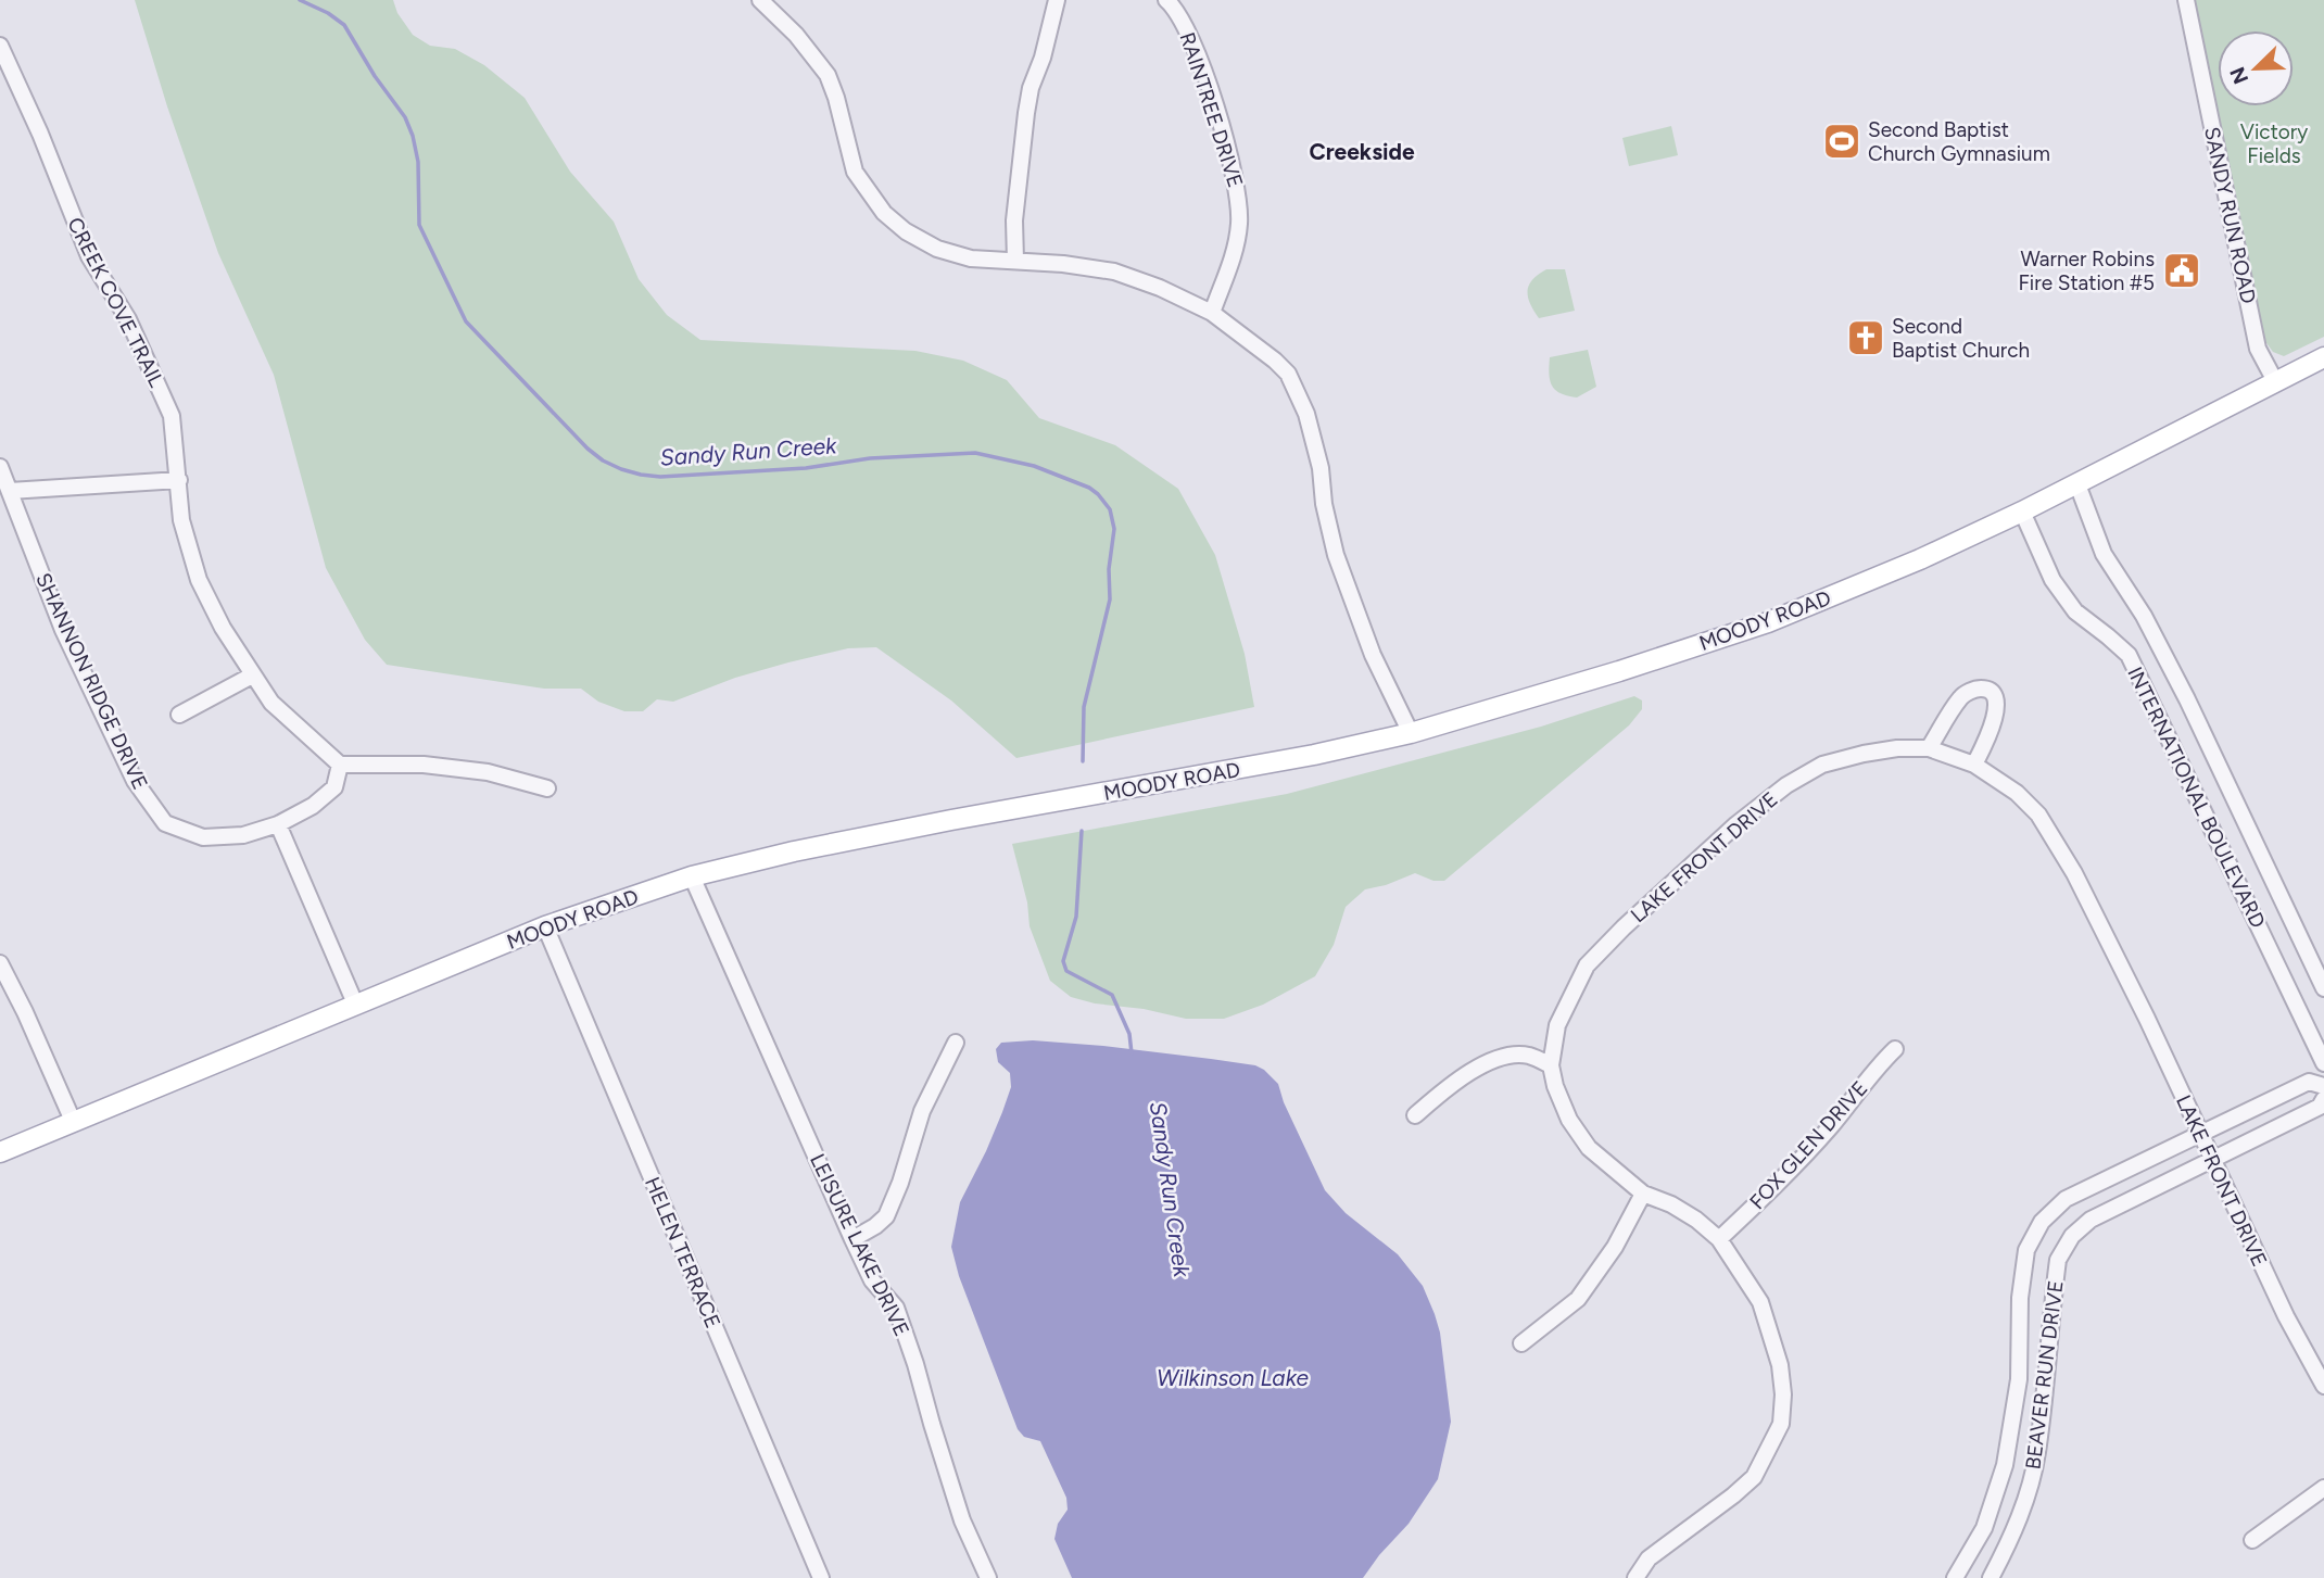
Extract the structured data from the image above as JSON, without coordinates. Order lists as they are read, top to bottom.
{
  "streets": {
    "main road": ["MOODY ROAD"],
    "street": [
      "RAINTREE DRIVE",
      "SANDY RUN ROAD",
      "CREEK COVE TRAIL",
      "SHANNON RIDGE DRIVE",
      "INTERNATIONAL BOULEVARD",
      "LAKE FRONT DRIVE",
      "FOX GLEN DRIVE",
      "LEISURE LAKE DRIVE",
      "HELEN TERRACE",
      "BEAVER RUN DRIVE"
    ]
  },
  "crossings": [
    ["SANDY RUN ROAD", "MOODY ROAD"],
    ["CREEK COVE TRAIL", "SHANNON RIDGE DRIVE"],
    ["MOODY ROAD", "INTERNATIONAL BOULEVARD"],
    ["MOODY ROAD", "LEISURE LAKE DRIVE"],
    ["MOODY ROAD", "HELEN TERRACE"],
    ["LAKE FRONT DRIVE", "FOX GLEN DRIVE"],
    ["LAKE FRONT DRIVE", "BEAVER RUN DRIVE"]
  ],
  "districts": ["Creekside"],
  "water": ["Sandy Run Creek", "Wilkinson Lake"],
  "parks": ["Victory Fields"],
  "places": {
    "sports": ["Second Baptist Church Gymnasium"],
    "public building": ["Warner Robins Fire Station #5"],
    "church": ["Second Baptist Church"]
  },
  "north": "bottom left"
}
